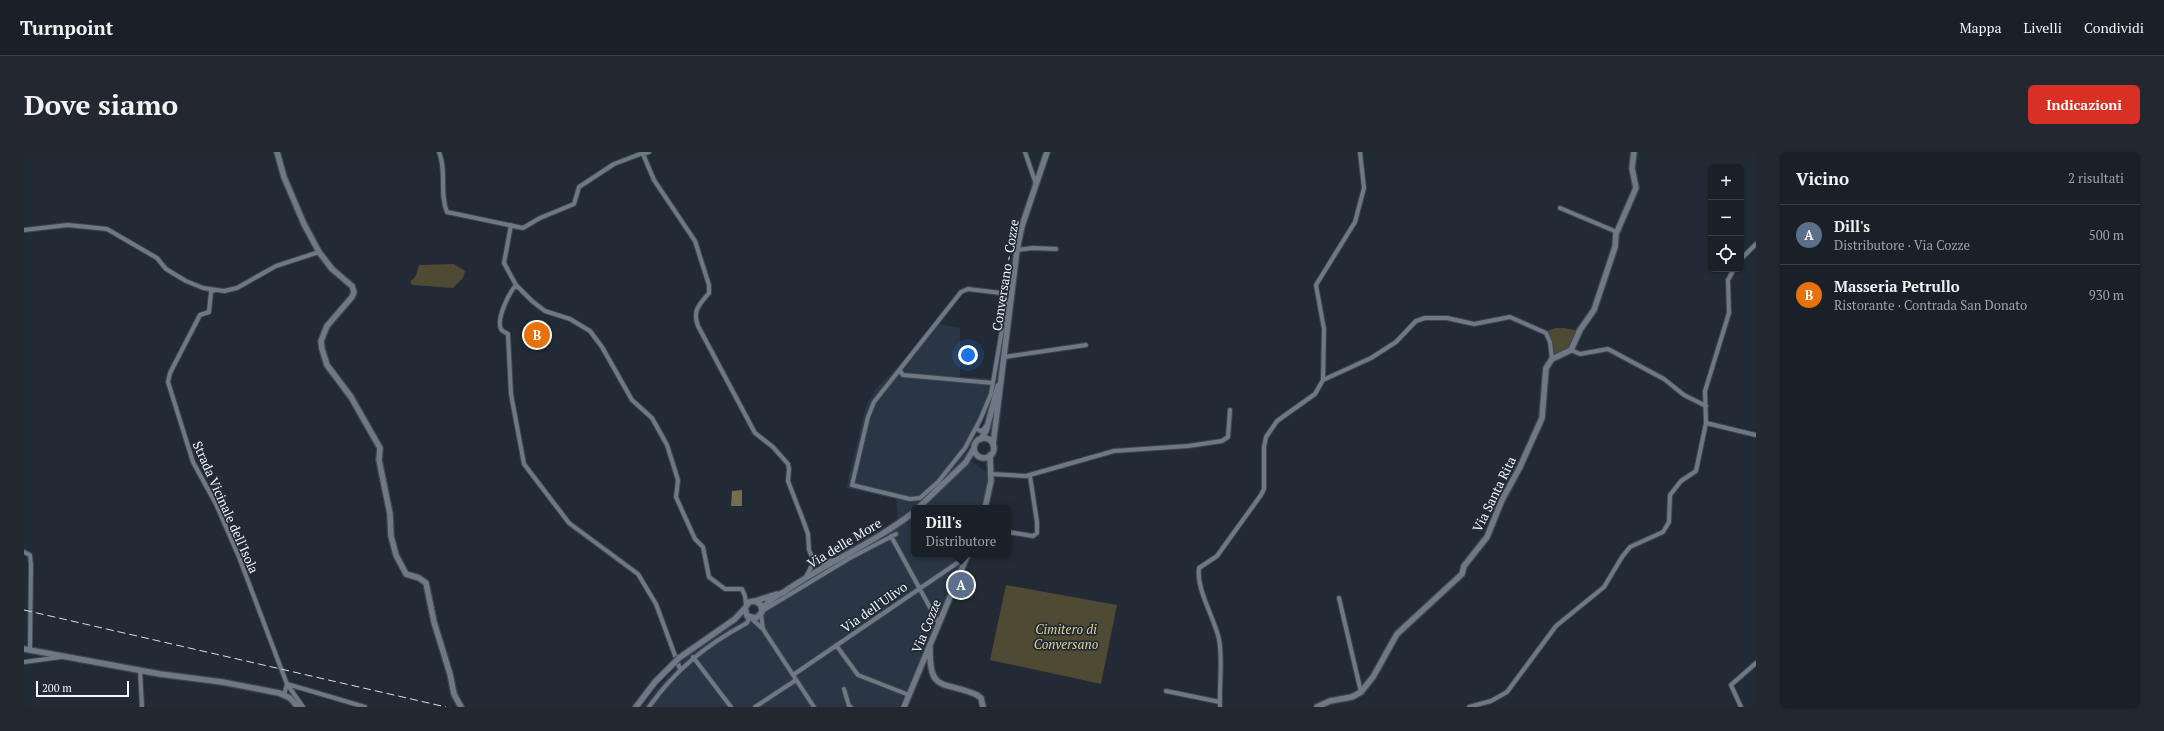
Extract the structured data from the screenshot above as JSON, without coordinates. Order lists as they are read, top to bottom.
{
  "streets": {
    "street": [
      "Conversano - Cozze",
      "Via Santa Rita",
      "Strada Vicinale dell'Isola",
      "Via delle More",
      "Via dell'Ulivo",
      "Via Cozze"
    ]
  },
  "parks": ["Cimitero di Conversano"],
  "scale_bar": "200 m",
  "page": {
    "header": "Turnpoint",
    "nav": ["Mappa", "Livelli", "Condividi"],
    "buttons": "Indicazioni",
    "title": "Dove siamo",
    "heading": ["Vicino", "2 risultati"],
    "map_buttons": ["+", "−"],
    "list": [
      {
        "mark": "A",
        "name": "Dill's",
        "note": "Distributore · Via Cozze",
        "value": "500 m"
      },
      {
        "mark": "B",
        "name": "Masseria Petrullo",
        "note": "Ristorante · Contrada San Donato",
        "value": "930 m"
      }
    ],
    "pins": ["B", "A"],
    "popup": ["Dill's", "Distributore"],
    "scale": "200 m"
  }
}
